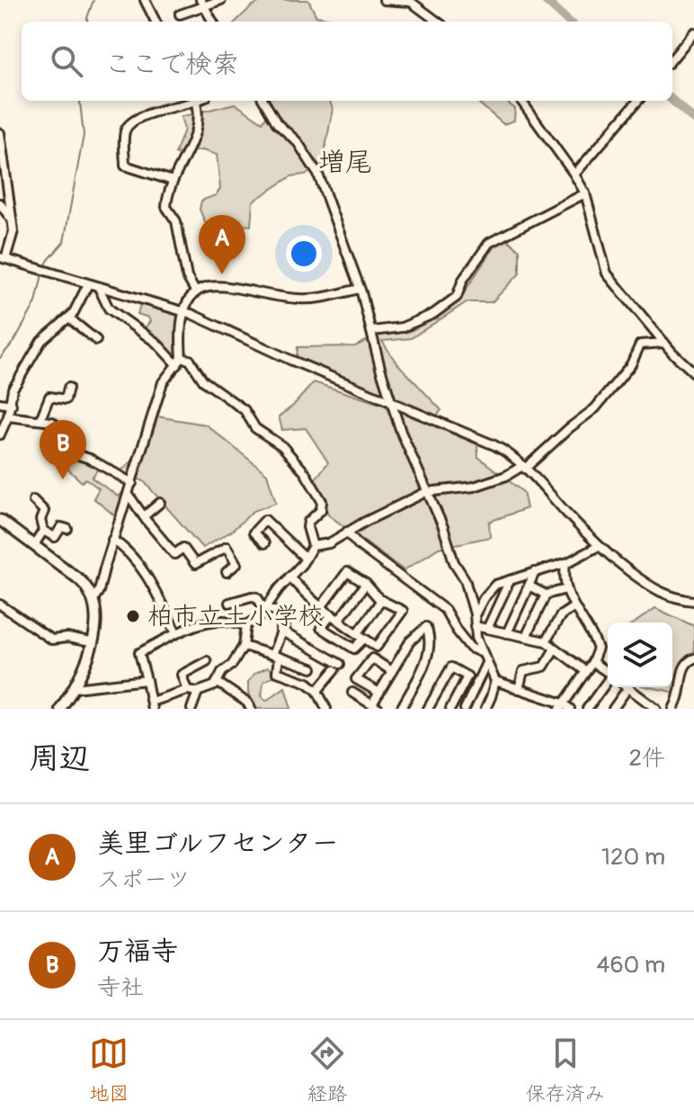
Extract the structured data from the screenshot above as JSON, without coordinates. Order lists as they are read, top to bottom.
{
  "districts": ["増尾"],
  "places": ["柏市立土小学校"],
  "page": {
    "search": "ここで検索",
    "pins": ["A", "B"],
    "heading": ["周辺", "2件"],
    "list": [
      {
        "mark": "A",
        "name": "美里ゴルフセンター",
        "note": "スポーツ",
        "value": "120 m"
      },
      {
        "mark": "B",
        "name": "万福寺",
        "note": "寺社",
        "value": "460 m"
      }
    ],
    "nav": ["地図", "経路", "保存済み"]
  }
}
